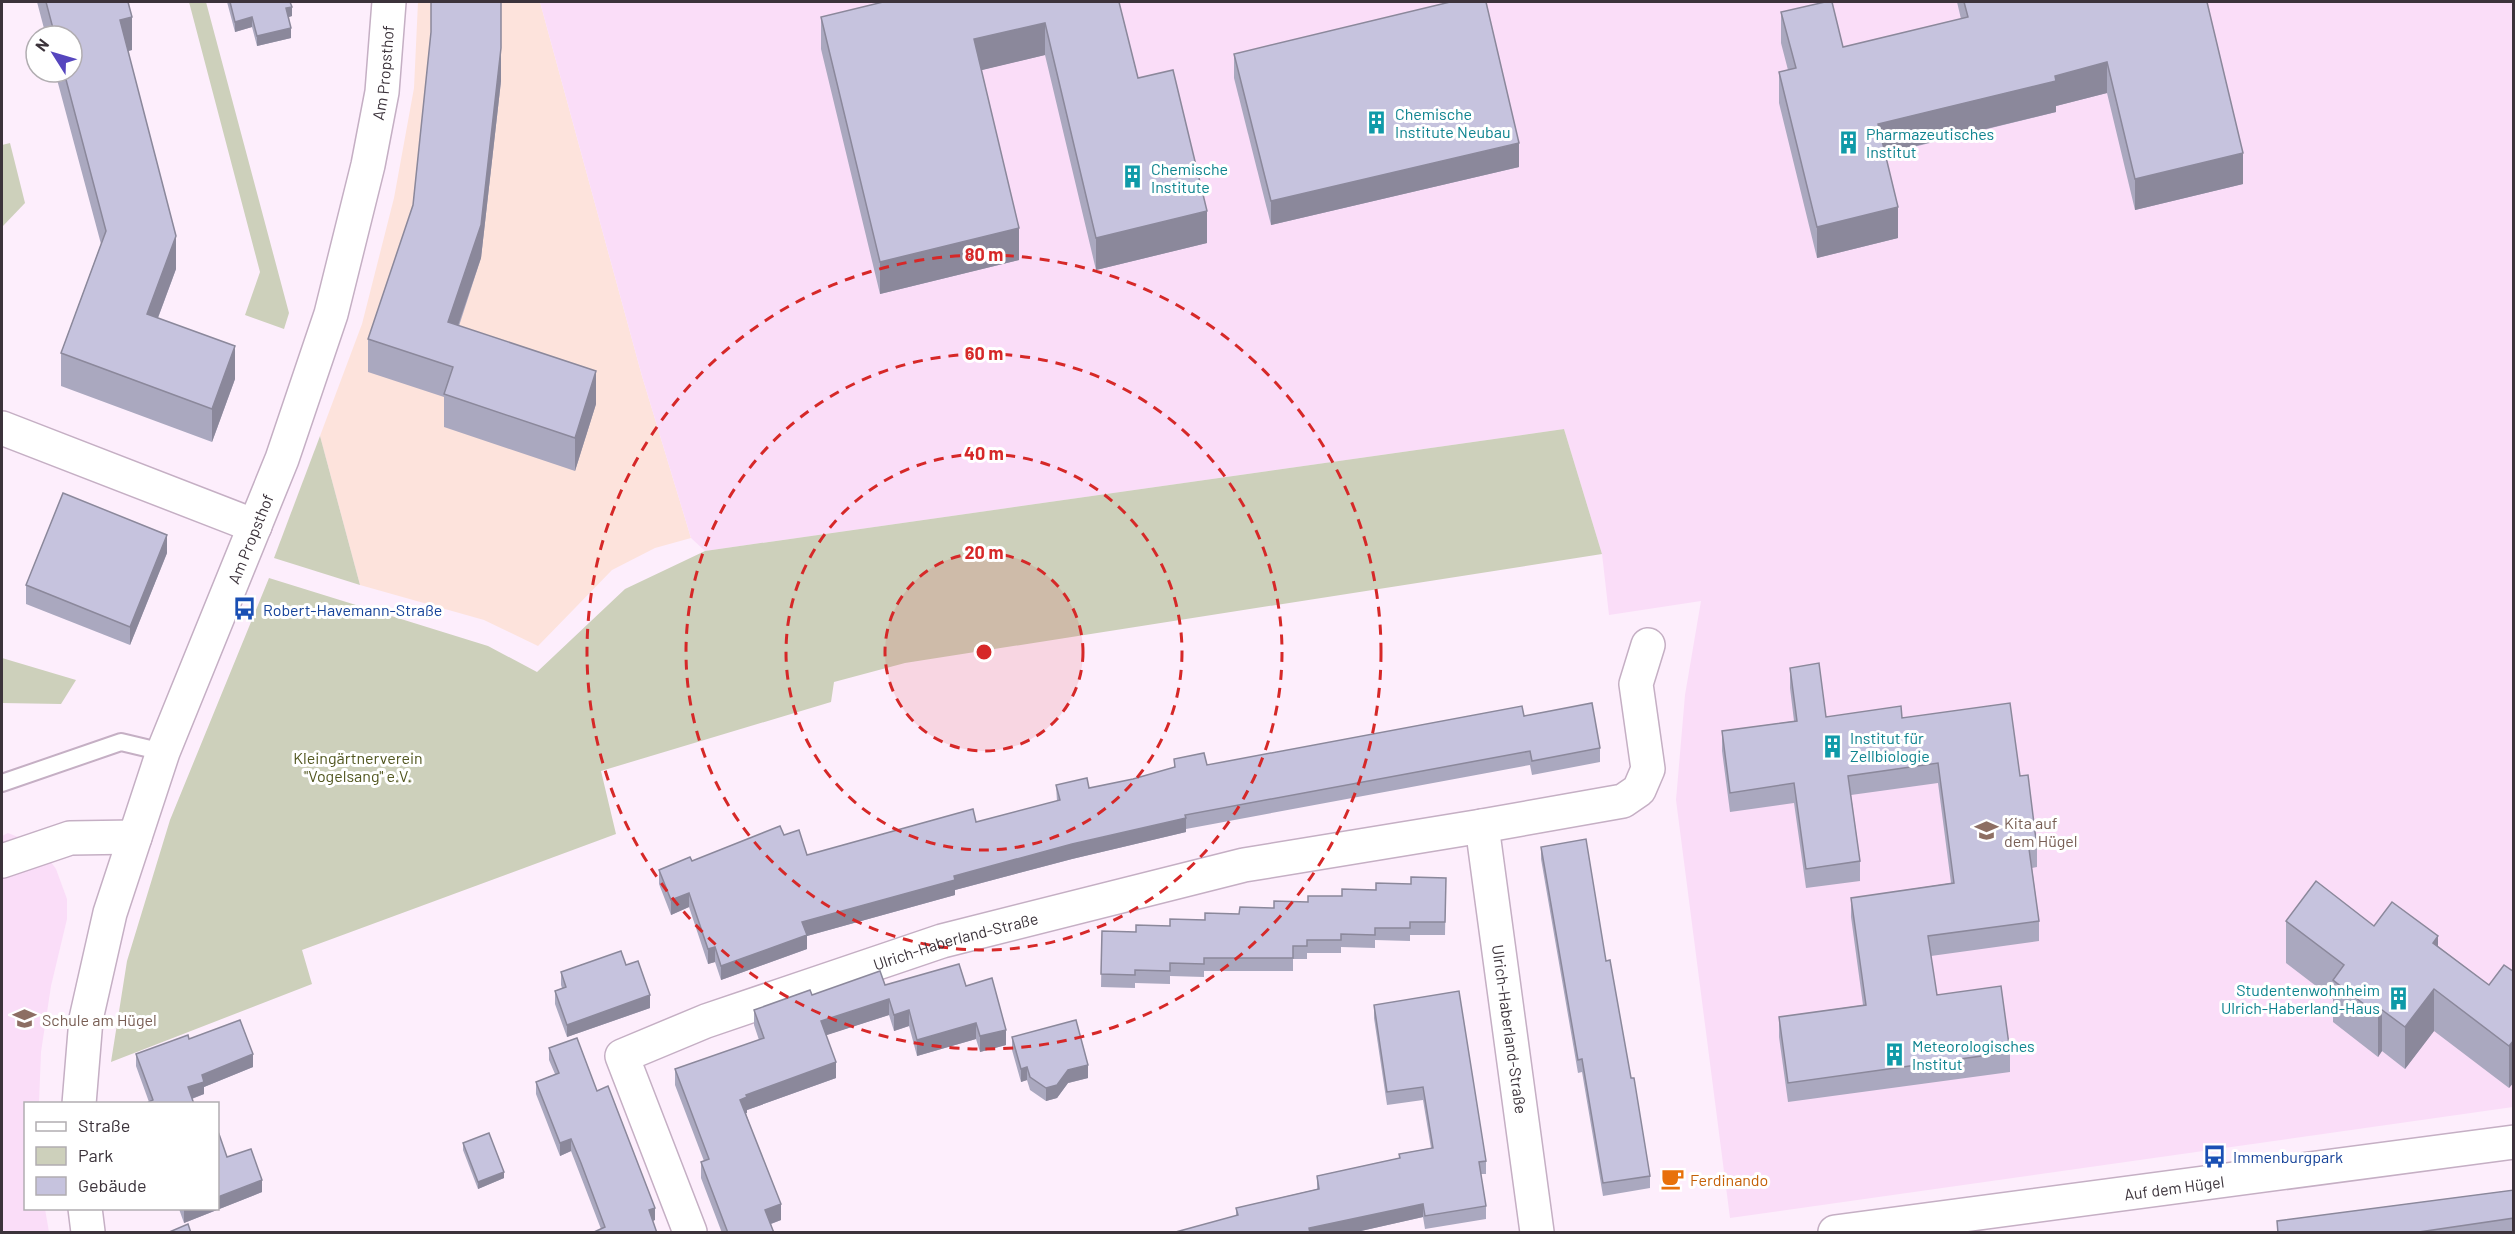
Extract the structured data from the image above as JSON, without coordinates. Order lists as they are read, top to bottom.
{
  "streets": {
    "street": ["Am Propsthof", "Ulrich-Haberland-Straße", "Auf dem Hügel"]
  },
  "parks": ["Kleingärtnerverein \"Vogelsang\" e.V."],
  "places": {
    "building": [
      "Chemische Institute Neubau",
      "Pharmazeutisches Institut",
      "Chemische Institute",
      "Institut für Zellbiologie",
      "Studentenwohnheim Ulrich-Haberland-Haus",
      "Meteorologisches Institut"
    ],
    "bus stop": ["Robert-Havemann-Straße", "Immenburgpark"],
    "school or university": ["Kita auf dem Hügel", "Schule am Hügel"],
    "cafe": ["Ferdinando"]
  },
  "legend": ["Straße", "Park", "Gebäude"],
  "north": "top left",
  "rings": [
    "80 m",
    "60 m",
    "40 m",
    "20 m"
  ]
}
